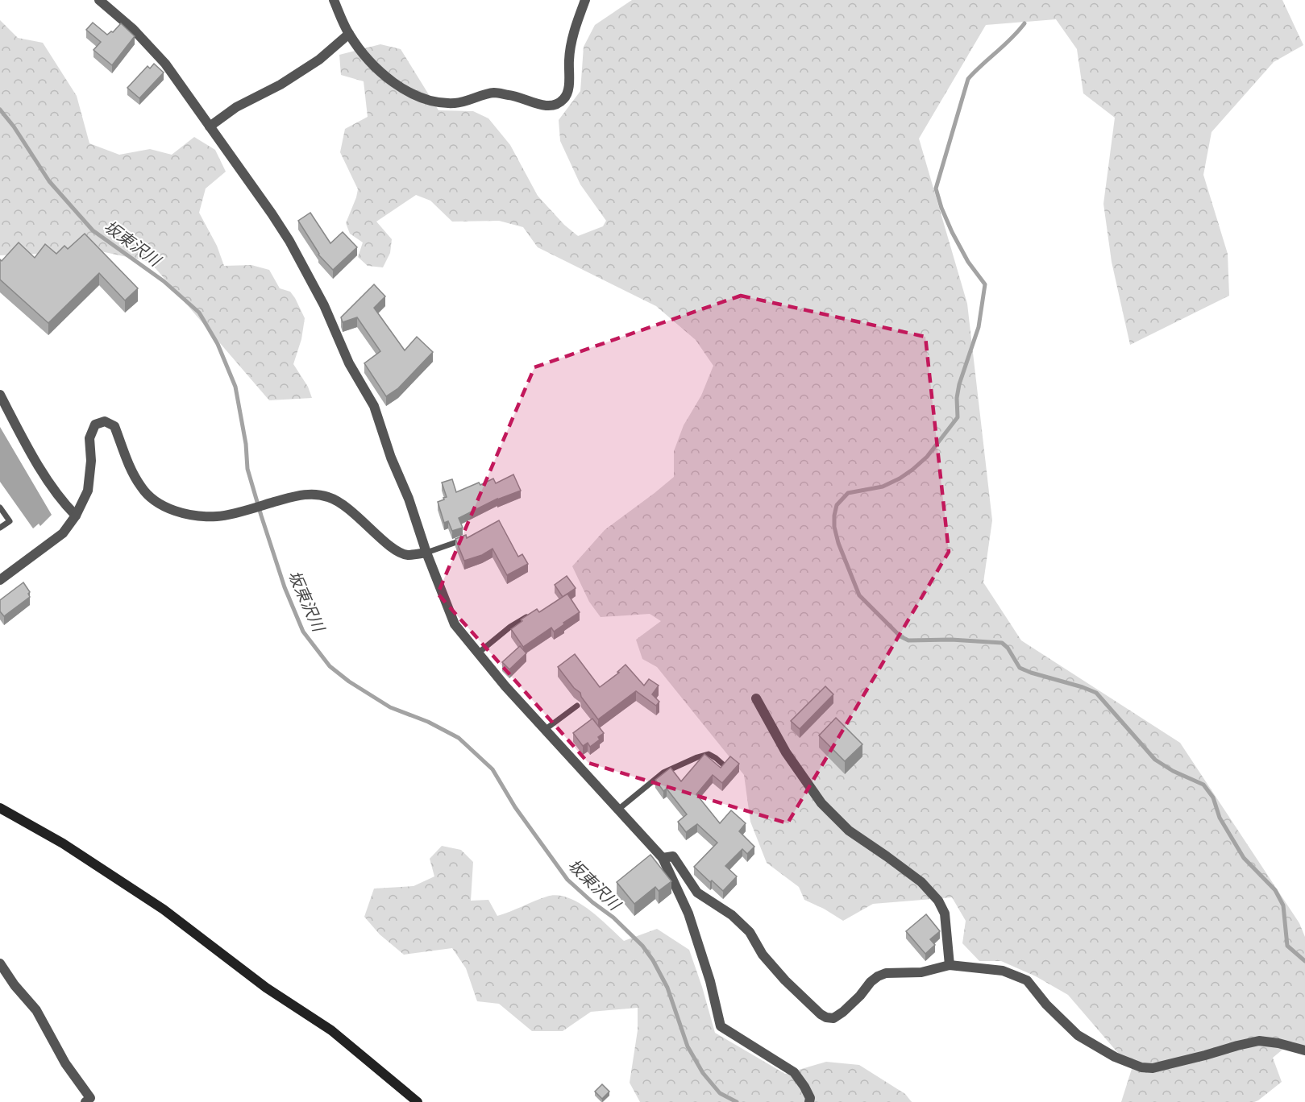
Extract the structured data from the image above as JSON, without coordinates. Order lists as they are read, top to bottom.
{
  "water": ["坂東沢川"]
}
